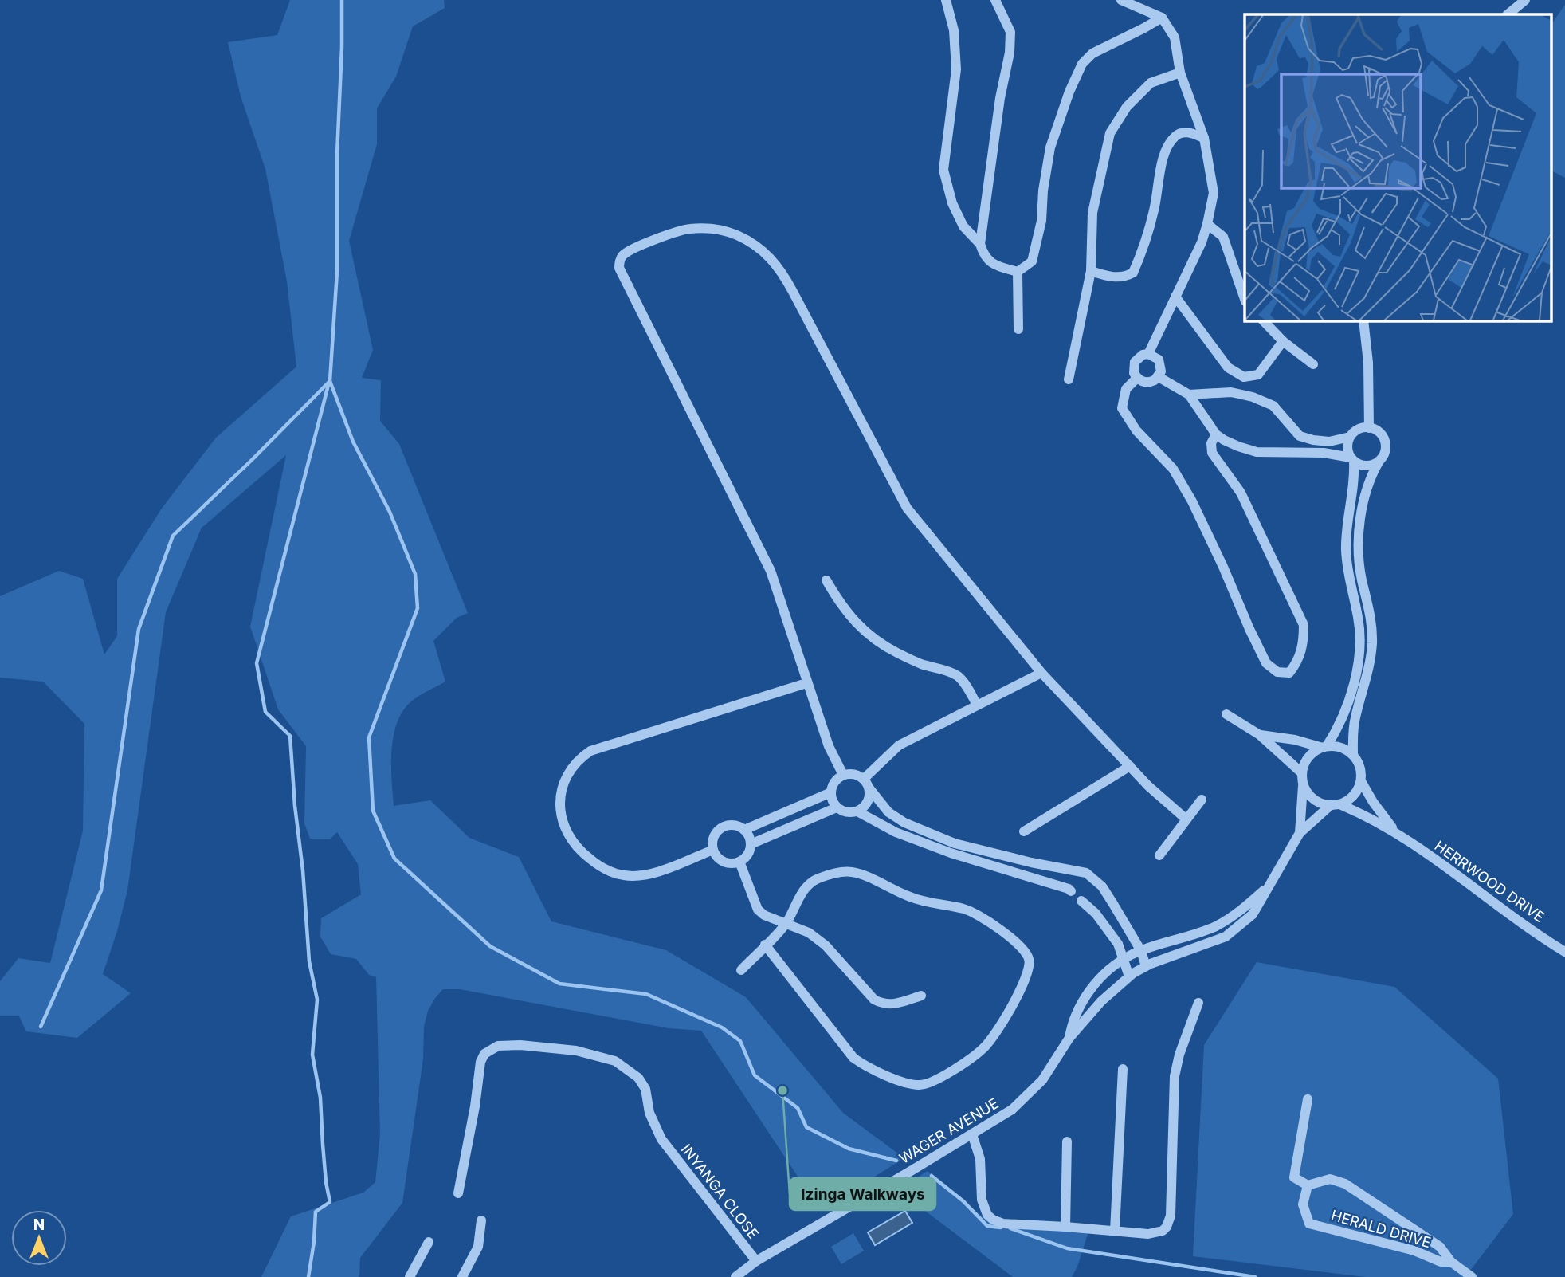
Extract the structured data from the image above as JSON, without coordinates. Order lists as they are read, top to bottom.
{
  "streets": {
    "street": [
      "HERRWOOD DRIVE",
      "WAGER AVENUE",
      "INYANGA CLOSE",
      "HERALD DRIVE"
    ]
  },
  "crossings": [
    ["WAGER AVENUE", "INYANGA CLOSE"]
  ],
  "places": ["Izinga Walkways"],
  "north": "top"
}
